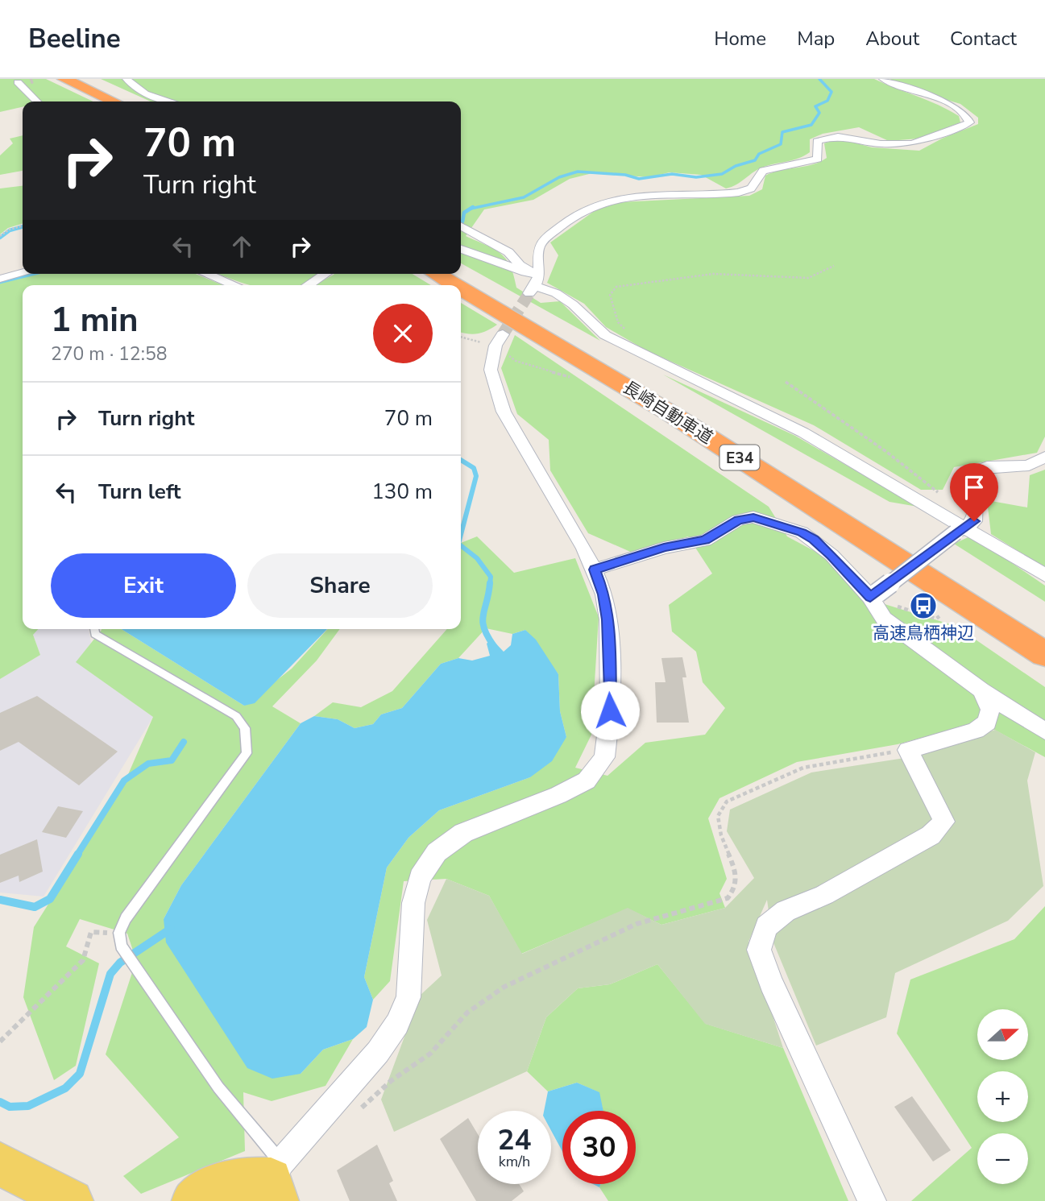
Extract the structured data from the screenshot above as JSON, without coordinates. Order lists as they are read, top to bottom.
{
  "streets": {
    "highway": ["長崎自動車道", "E34"]
  },
  "places": {
    "bus stop": ["高速鳥栖神辺"]
  },
  "north": "right",
  "page": {
    "header": "Beeline",
    "nav": [
      "Home",
      "Map",
      "About",
      "Contact"
    ],
    "turn": ["70 m", "Turn right"],
    "heading": ["1 min", "270 m · 12:58"],
    "list": [
      {
        "name": "Turn right",
        "value": "70 m"
      },
      {
        "name": "Turn left",
        "value": "130 m"
      }
    ],
    "buttons": ["Exit", "Share"],
    "map_buttons": ["+", "−"],
    "speed": "24 km/h",
    "limit": "30"
  }
}
